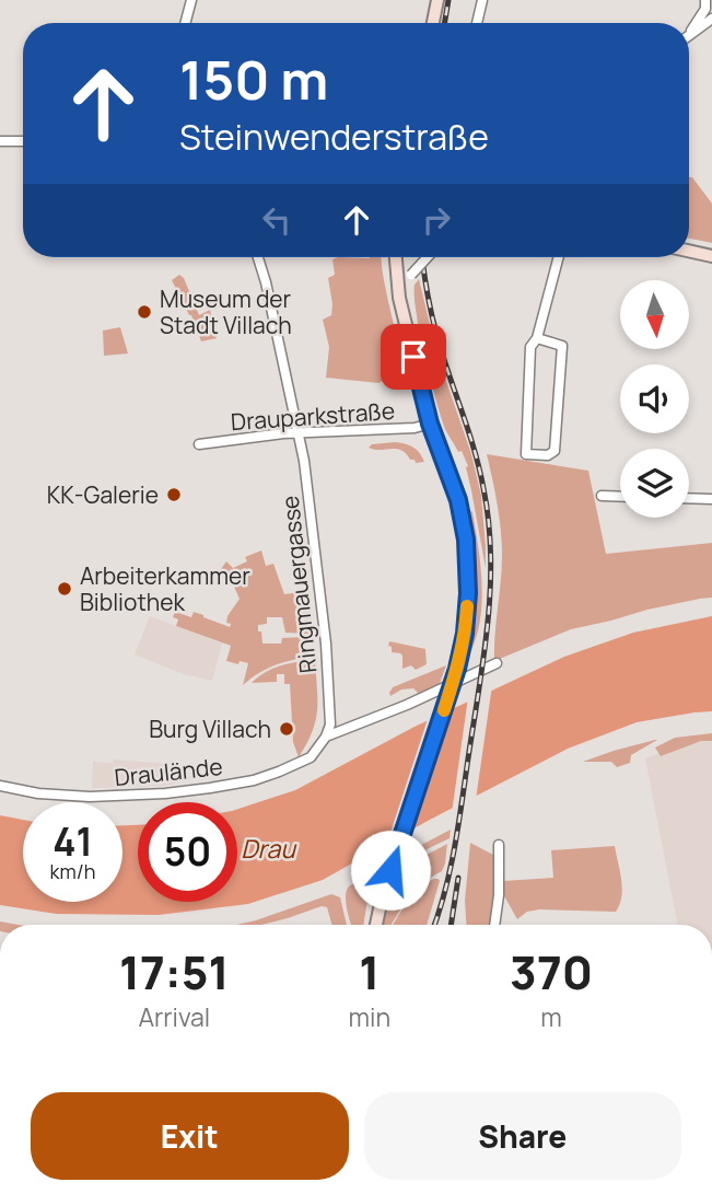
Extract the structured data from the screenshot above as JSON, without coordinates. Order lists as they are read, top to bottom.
{
  "streets": {
    "street": ["Drauparkstraße", "Ringmauergasse", "Draulände"]
  },
  "crossings": [
    ["Drauparkstraße", "Ringmauergasse"],
    ["Ringmauergasse", "Draulände"]
  ],
  "water": ["Drau"],
  "places": [
    "Museum der Stadt Villach",
    "KK-Galerie",
    "Arbeiterkammer Bibliothek",
    "Burg Villach"
  ],
  "north": "bottom",
  "page": {
    "turn": ["150 m", "Steinwenderstraße"],
    "speed": "41 km/h",
    "limit": "50",
    "eta": [
      "17:51",
      "Arrival",
      "1",
      "min",
      "370",
      "m"
    ],
    "buttons": ["Exit", "Share"]
  }
}
